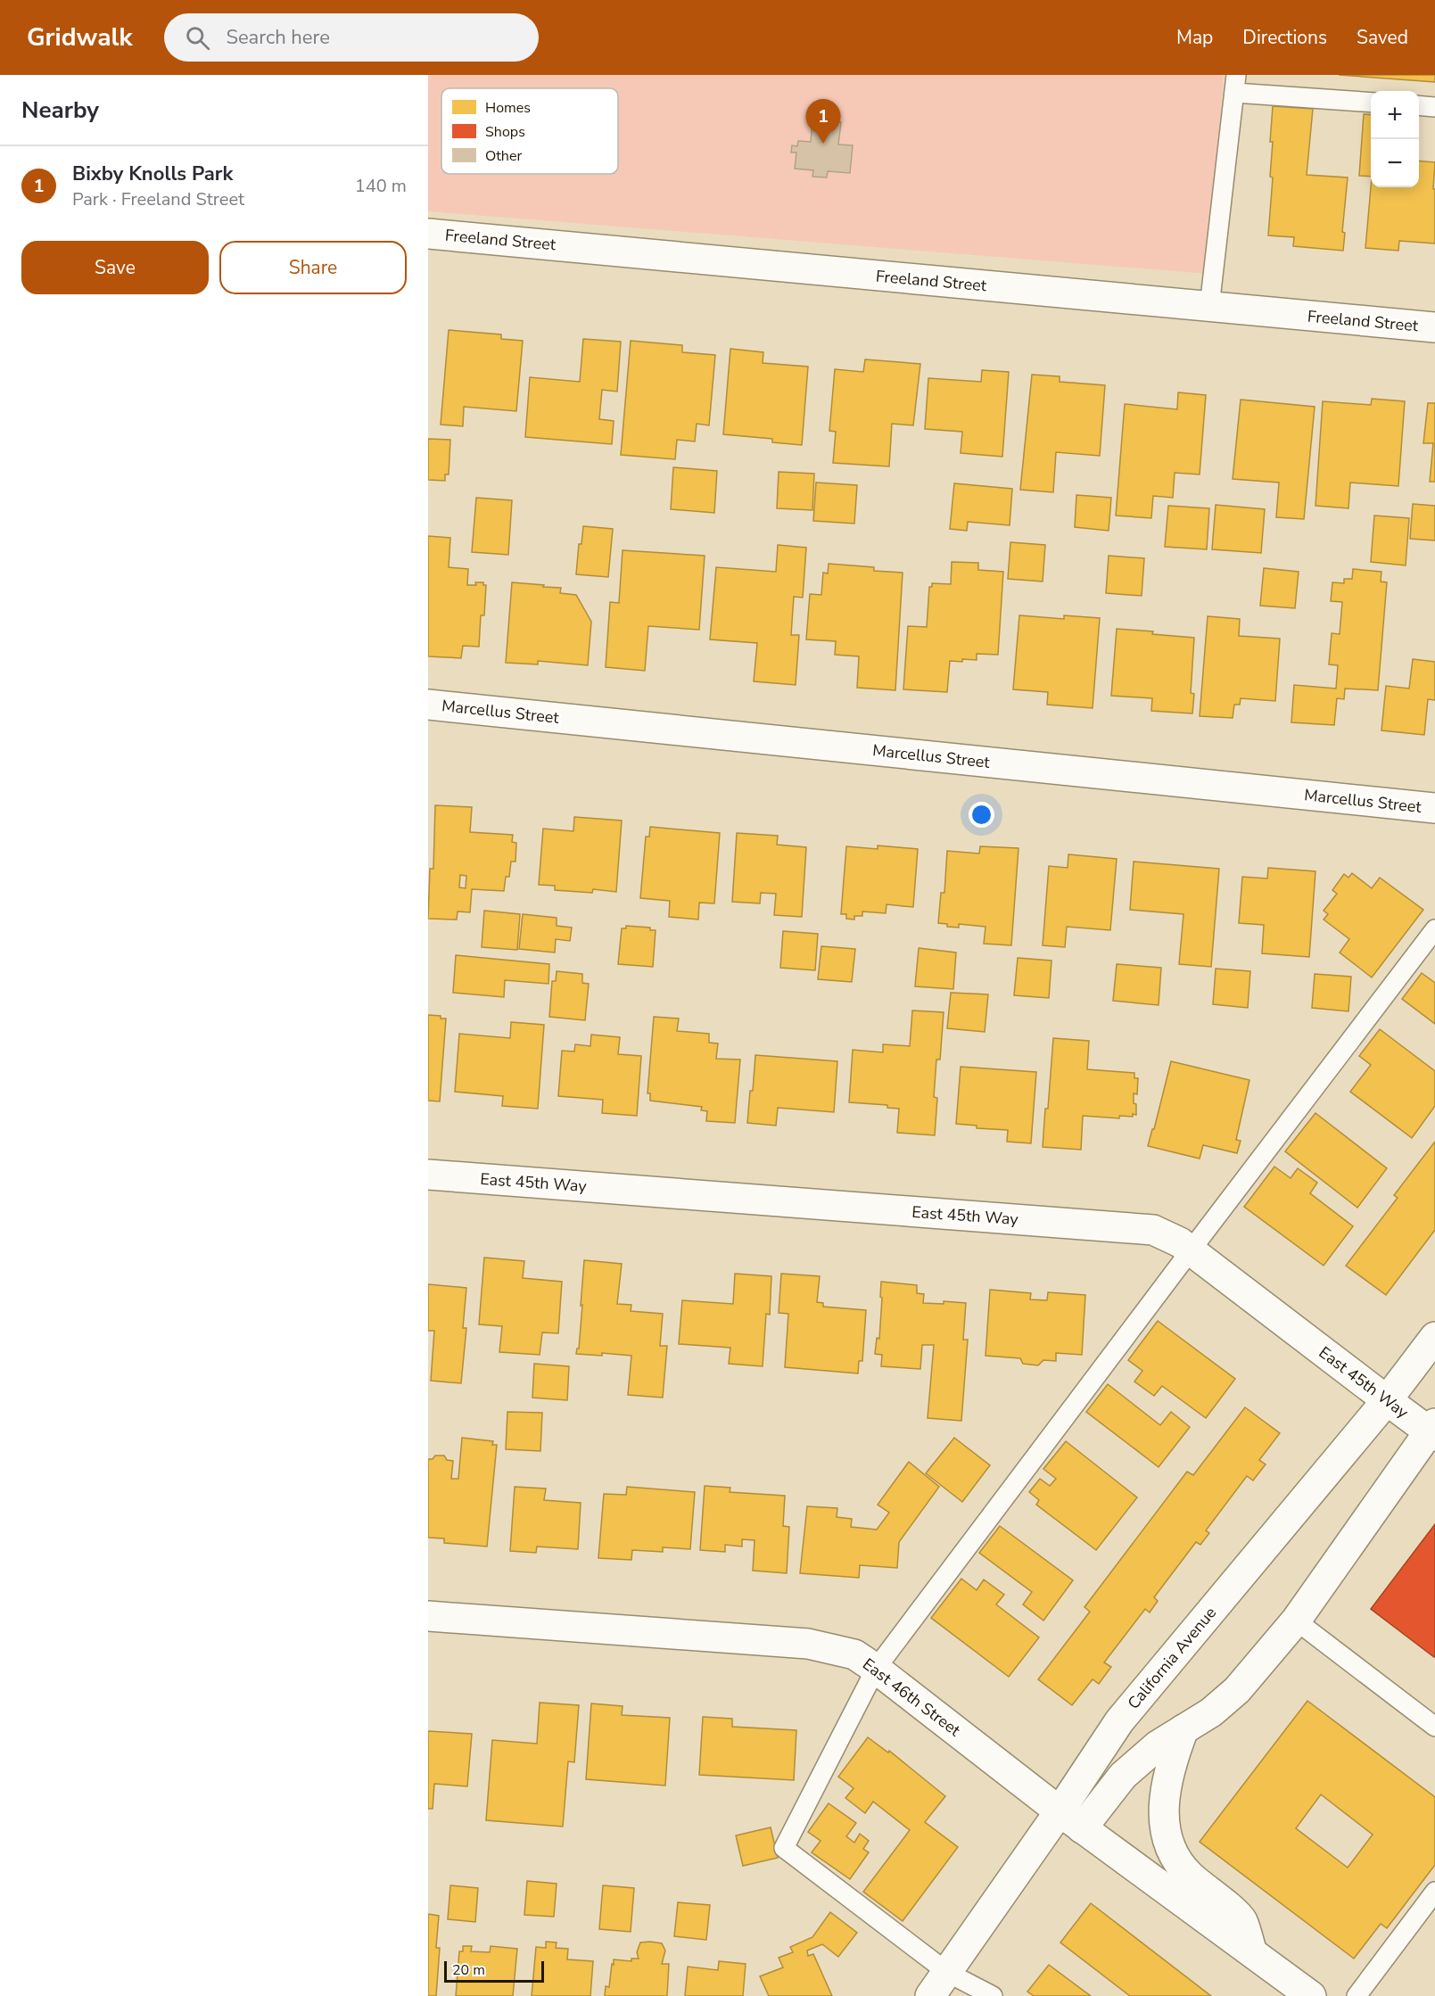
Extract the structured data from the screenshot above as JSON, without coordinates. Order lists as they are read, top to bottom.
{
  "streets": {
    "street": [
      "Freeland Street",
      "Marcellus Street",
      "East 45th Way",
      "California Avenue",
      "East 46th Street"
    ]
  },
  "crossings": [
    ["East 45th Way", "California Avenue"],
    ["California Avenue", "East 46th Street"]
  ],
  "legend": ["Homes", "Shops", "Other"],
  "scale_bar": "20 m",
  "page": {
    "header": "Gridwalk",
    "search": "Search here",
    "nav": ["Map", "Directions", "Saved"],
    "heading": "Nearby",
    "map_buttons": ["+", "−"],
    "pins": "1",
    "list": [
      {
        "mark": "1",
        "name": "Bixby Knolls Park",
        "note": "Park · Freeland Street",
        "value": "140 m"
      }
    ],
    "buttons": ["Save", "Share"],
    "scale": "20 m"
  }
}
